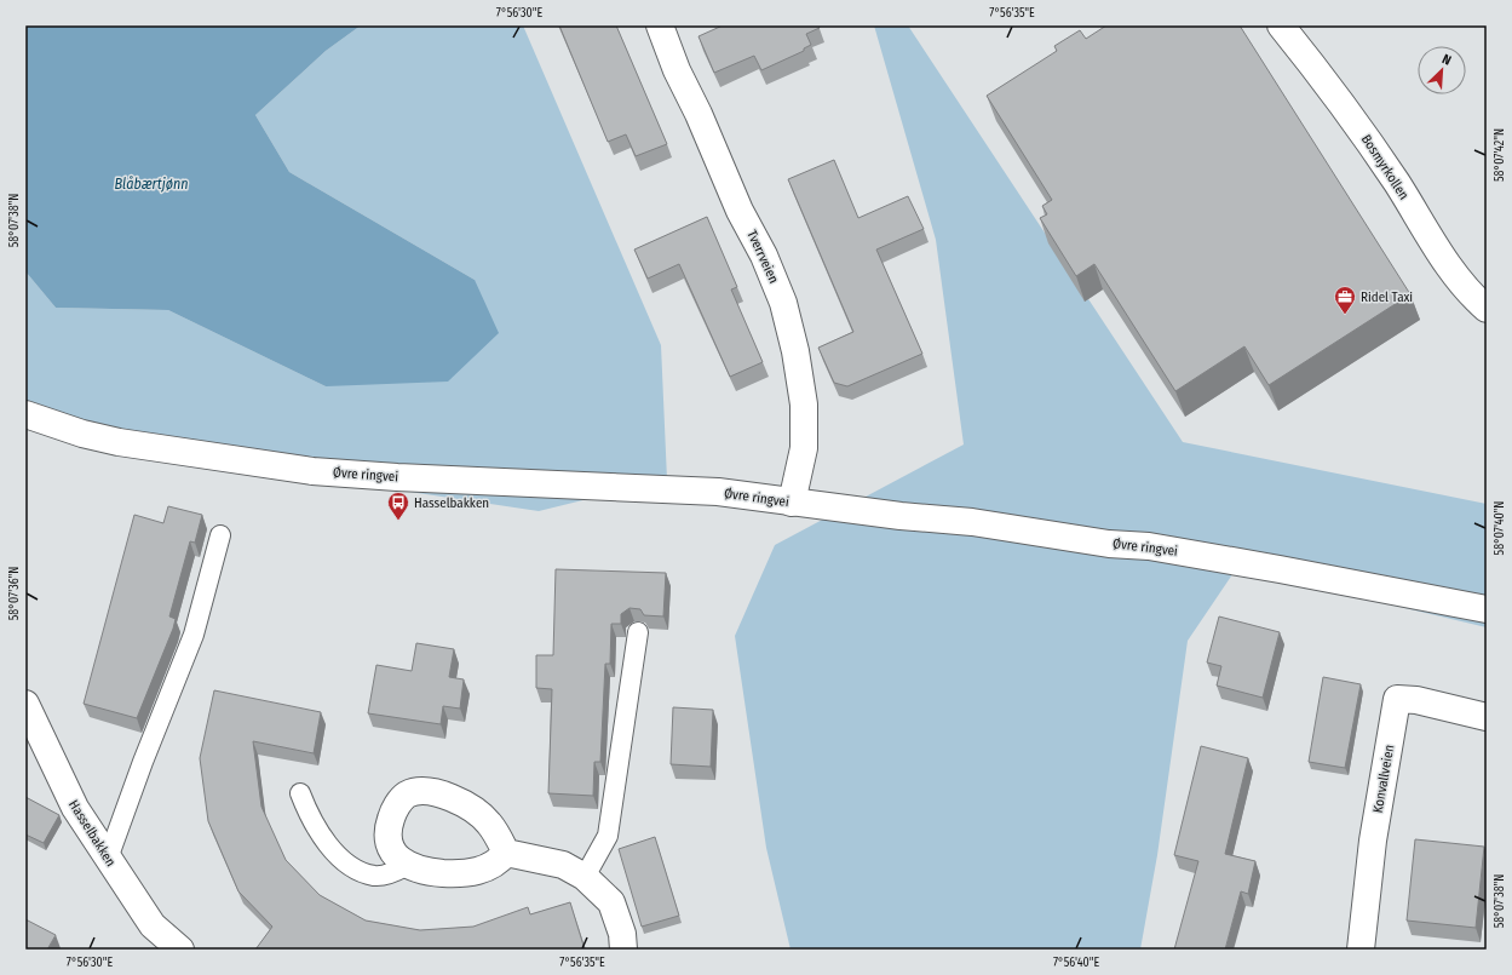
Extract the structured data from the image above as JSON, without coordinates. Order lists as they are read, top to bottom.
{
  "streets": {
    "street": [
      "Bosmyrkollen",
      "Tverrveien",
      "Øvre ringvei",
      "Konvallveien",
      "Hasselbakken"
    ]
  },
  "crossings": [
    ["Tverrveien", "Øvre ringvei"]
  ],
  "water": ["Blåbærtjønn"],
  "places": {
    "office": ["Ridel Taxi"],
    "bus stop": ["Hasselbakken"]
  },
  "north": "top right",
  "coordinates": [
    "7°56'30\"E",
    "7°56'35\"E",
    "58°07'42\"N",
    "58°07'38\"N",
    "58°07'40\"N",
    "58°07'36\"N",
    "7°56'40\"E"
  ]
}
